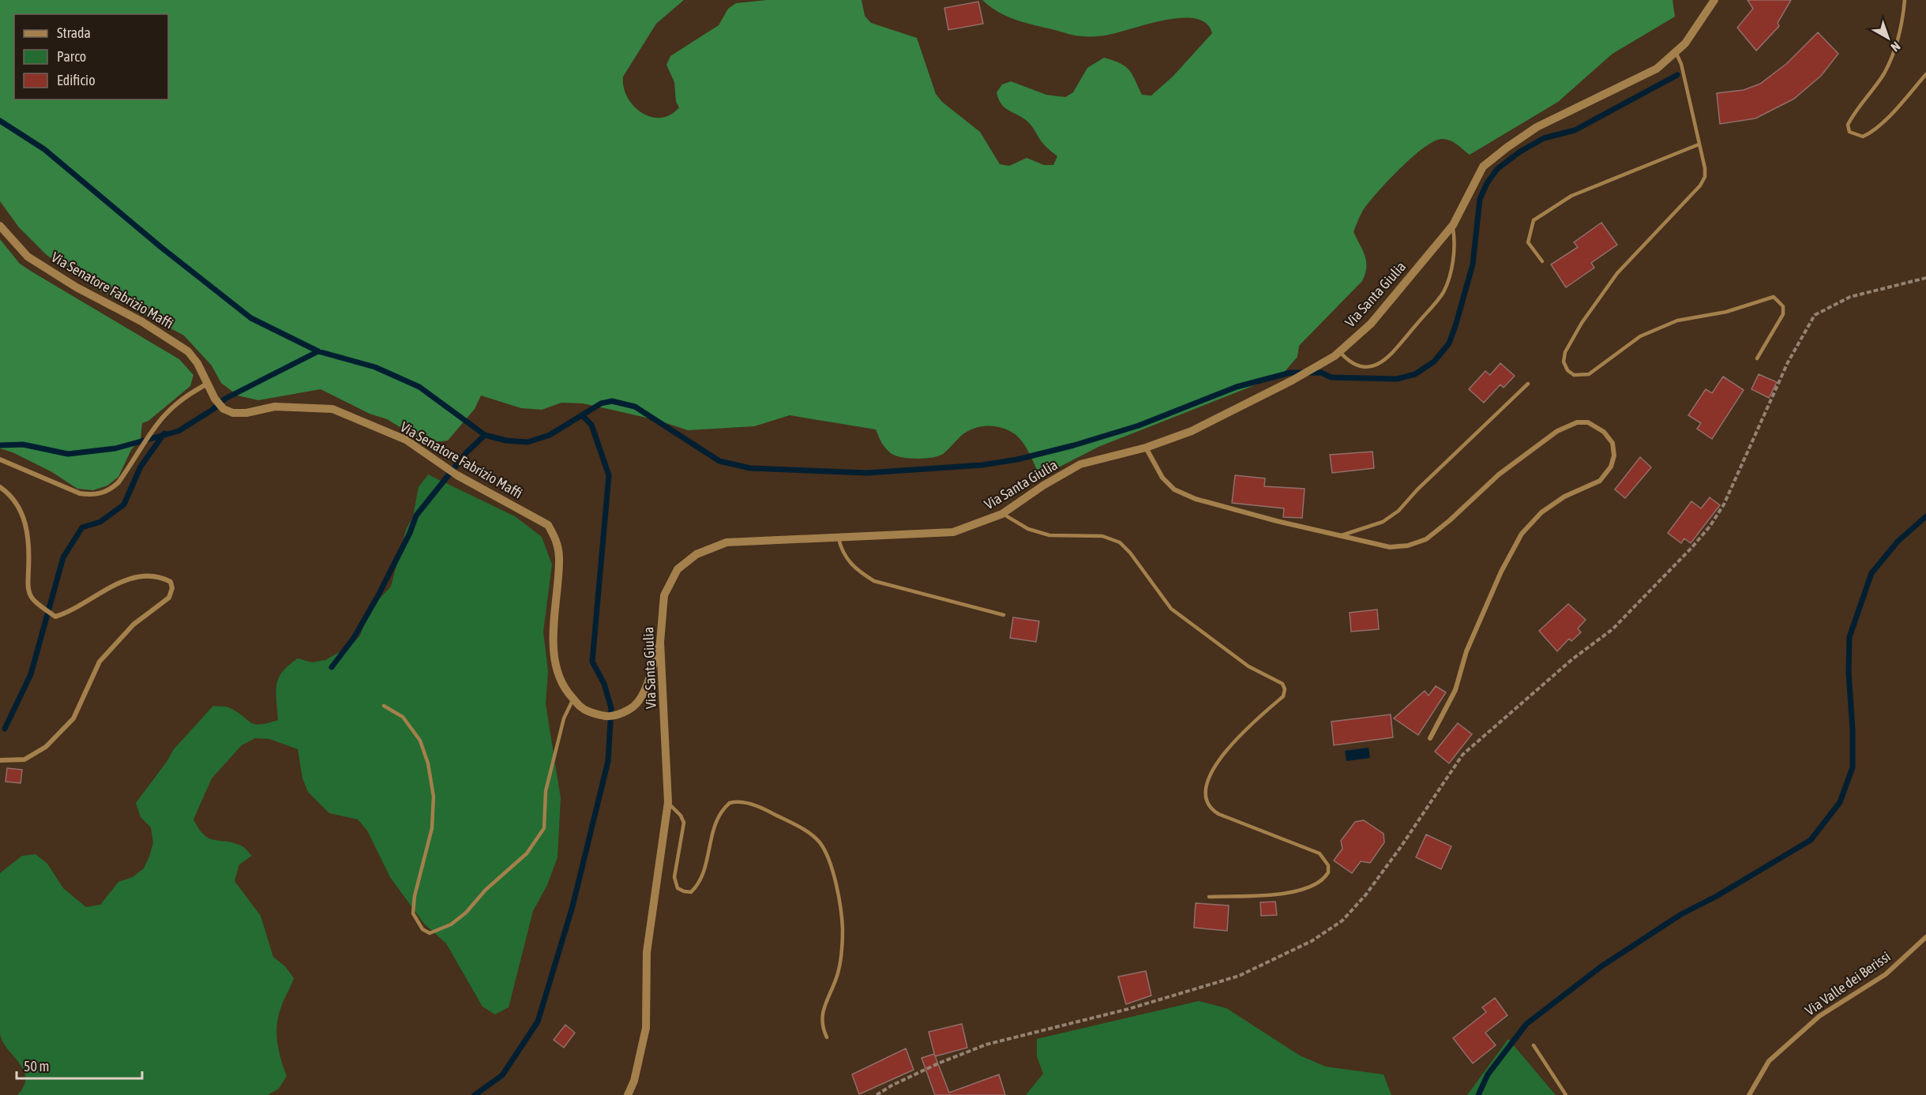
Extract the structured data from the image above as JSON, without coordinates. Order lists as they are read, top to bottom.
{
  "streets": {
    "street": ["Via Senatore Fabrizio Maffi", "Via Santa Giulia", "Via Valle dei Berissi"]
  },
  "crossings": [
    ["Via Senatore Fabrizio Maffi", "Via Santa Giulia"]
  ],
  "legend": ["Strada", "Parco", "Edificio"],
  "scale_bar": "50 m",
  "north": "bottom right"
}
